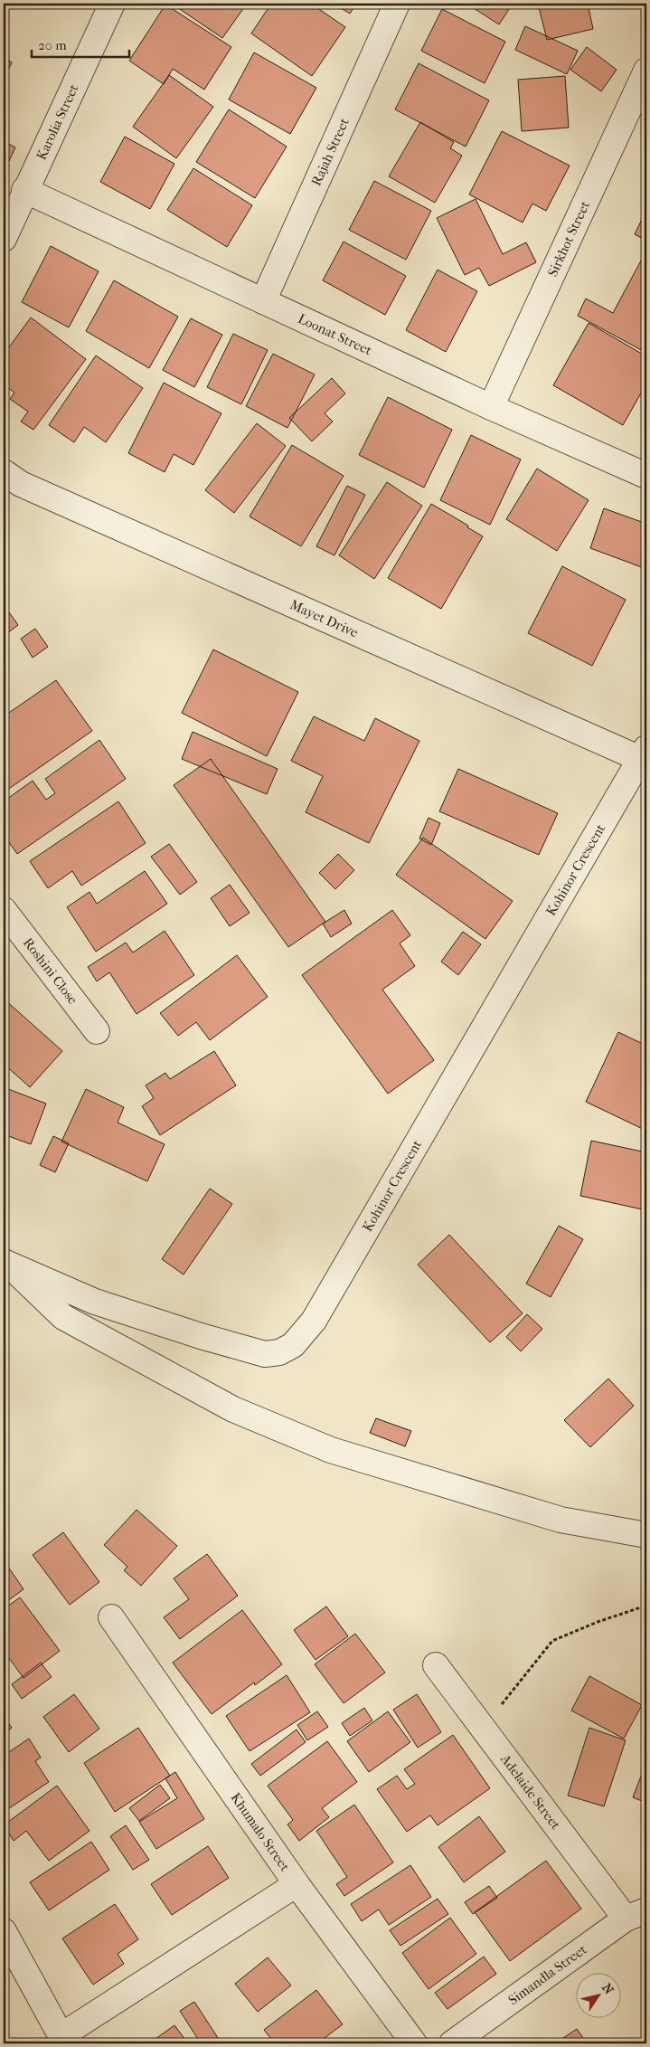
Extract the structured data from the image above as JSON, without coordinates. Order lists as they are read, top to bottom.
{
  "streets": {
    "street": [
      "Karolia Street",
      "Rajah Street",
      "Sirkhot Street",
      "Loonat Street",
      "Mayet Drive",
      "Kohinor Crescent",
      "Roshini Close",
      "Adelaide Street",
      "Khumalo Street",
      "Simandla Street"
    ]
  },
  "crossings": [
    ["Karolia Street", "Loonat Street"],
    ["Rajah Street", "Loonat Street"],
    ["Sirkhot Street", "Loonat Street"],
    ["Mayet Drive", "Kohinor Crescent"],
    ["Adelaide Street", "Simandla Street"]
  ],
  "scale_bar": "20 m",
  "north": "top right"
}
